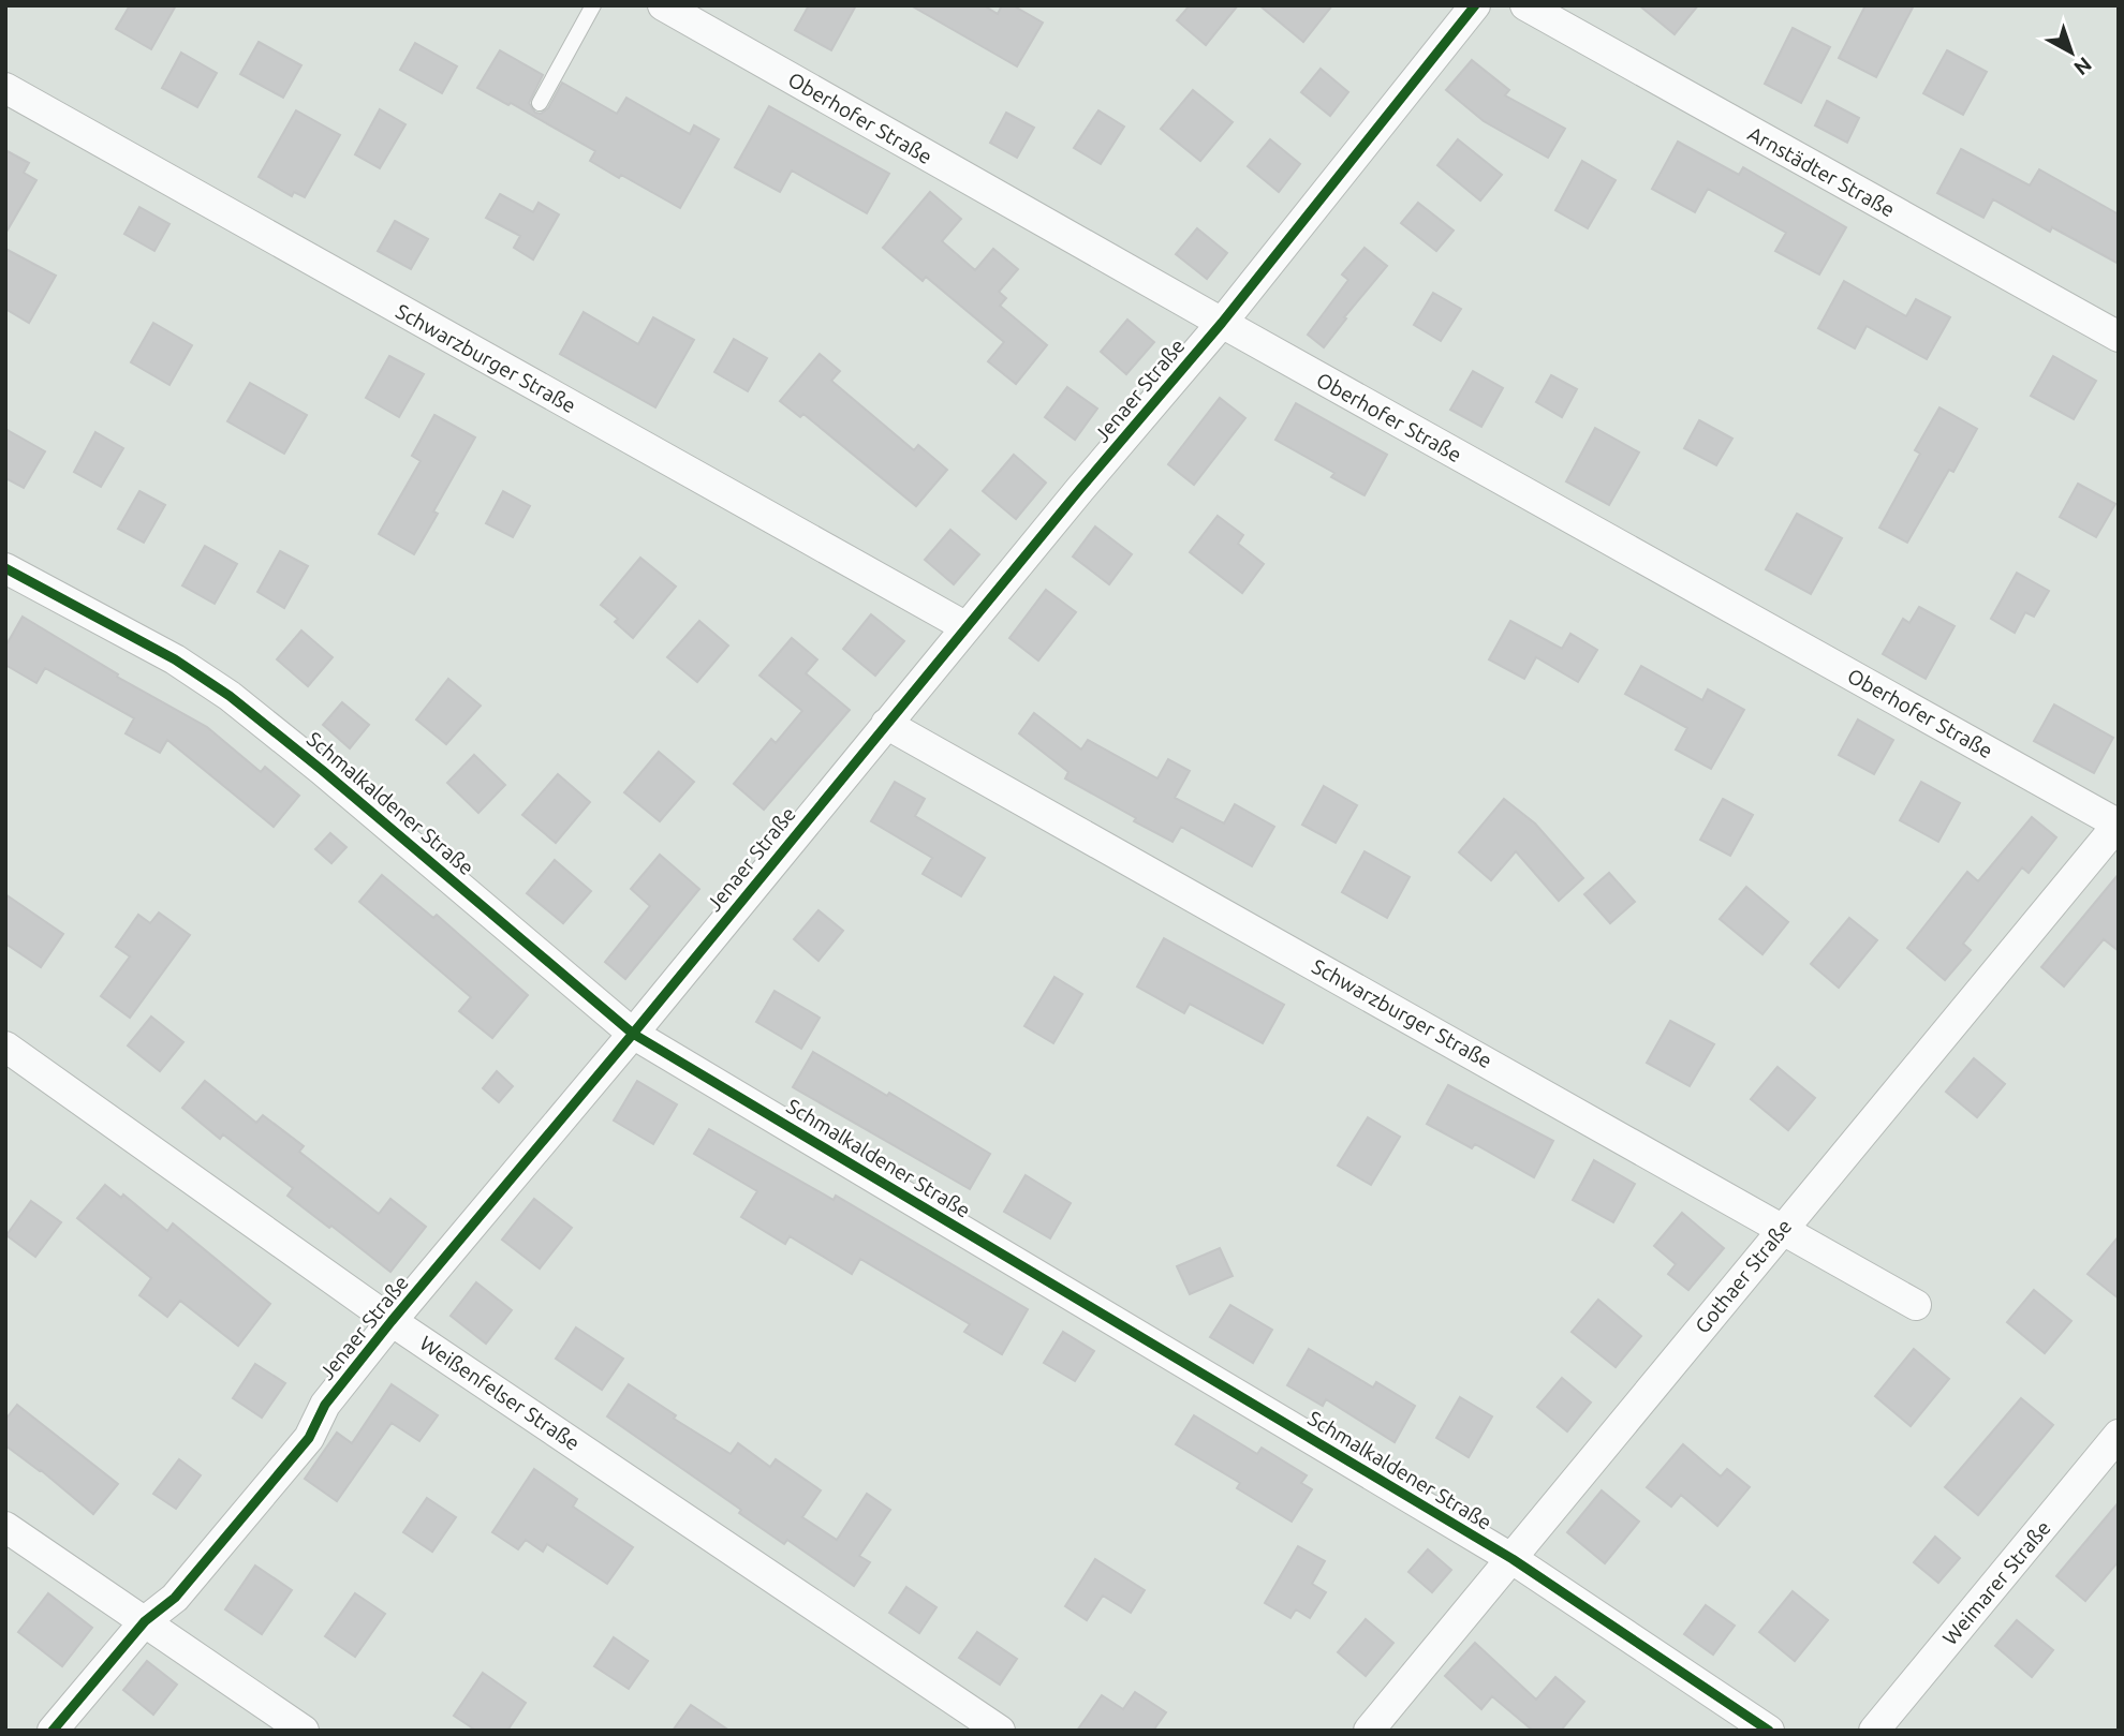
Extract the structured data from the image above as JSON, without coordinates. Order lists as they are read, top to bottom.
{
  "streets": {
    "street": [
      "Oberhofer Straße",
      "Arnstädter Straße",
      "Schwarzburger Straße",
      "Jenaer Straße",
      "Schmalkaldener Straße",
      "Gothaer Straße",
      "Weißenfelser Straße",
      "Weimarer Straße"
    ]
  },
  "crossings": [
    ["Oberhofer Straße", "Jenaer Straße"],
    ["Oberhofer Straße", "Gothaer Straße"],
    ["Schwarzburger Straße", "Jenaer Straße"],
    ["Schwarzburger Straße", "Gothaer Straße"],
    ["Jenaer Straße", "Schmalkaldener Straße"],
    ["Jenaer Straße", "Weißenfelser Straße"],
    ["Schmalkaldener Straße", "Gothaer Straße"]
  ],
  "north": "bottom right"
}
